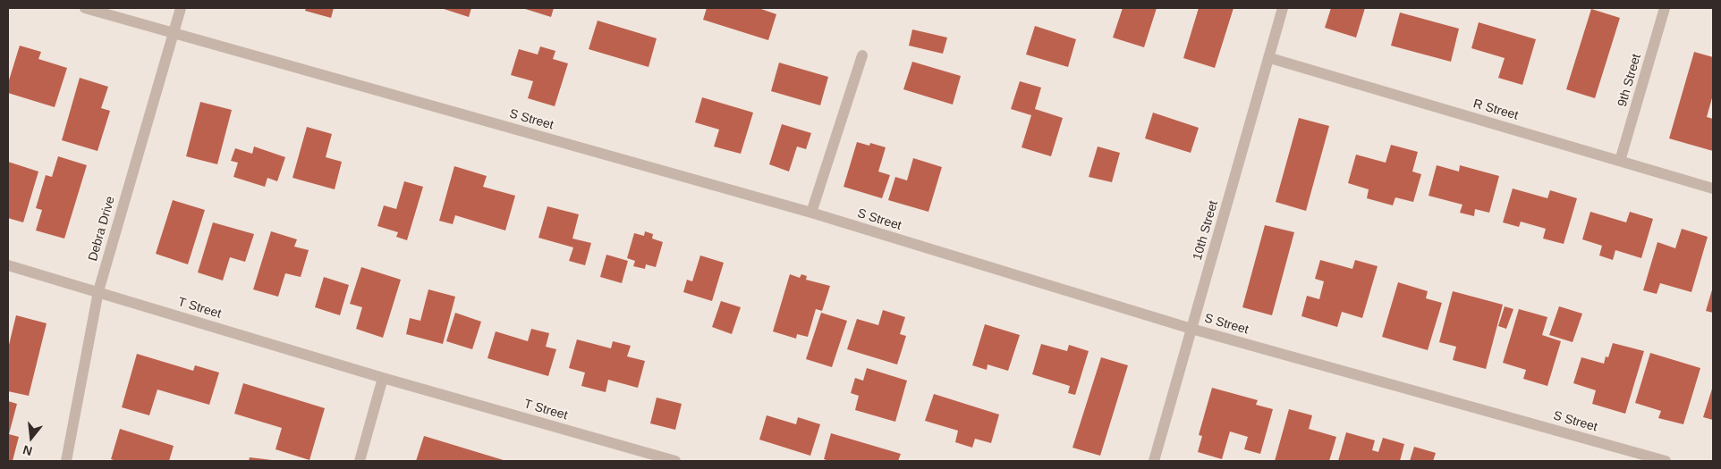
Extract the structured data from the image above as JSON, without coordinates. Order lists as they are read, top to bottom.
{
  "streets": {
    "street": [
      "9th Street",
      "R Street",
      "S Street",
      "Debra Drive",
      "10th Street",
      "T Street"
    ]
  },
  "crossings": [
    ["9th Street", "R Street"],
    ["R Street", "10th Street"],
    ["S Street", "Debra Drive"],
    ["S Street", "10th Street"],
    ["Debra Drive", "T Street"]
  ],
  "north": "bottom"
}
